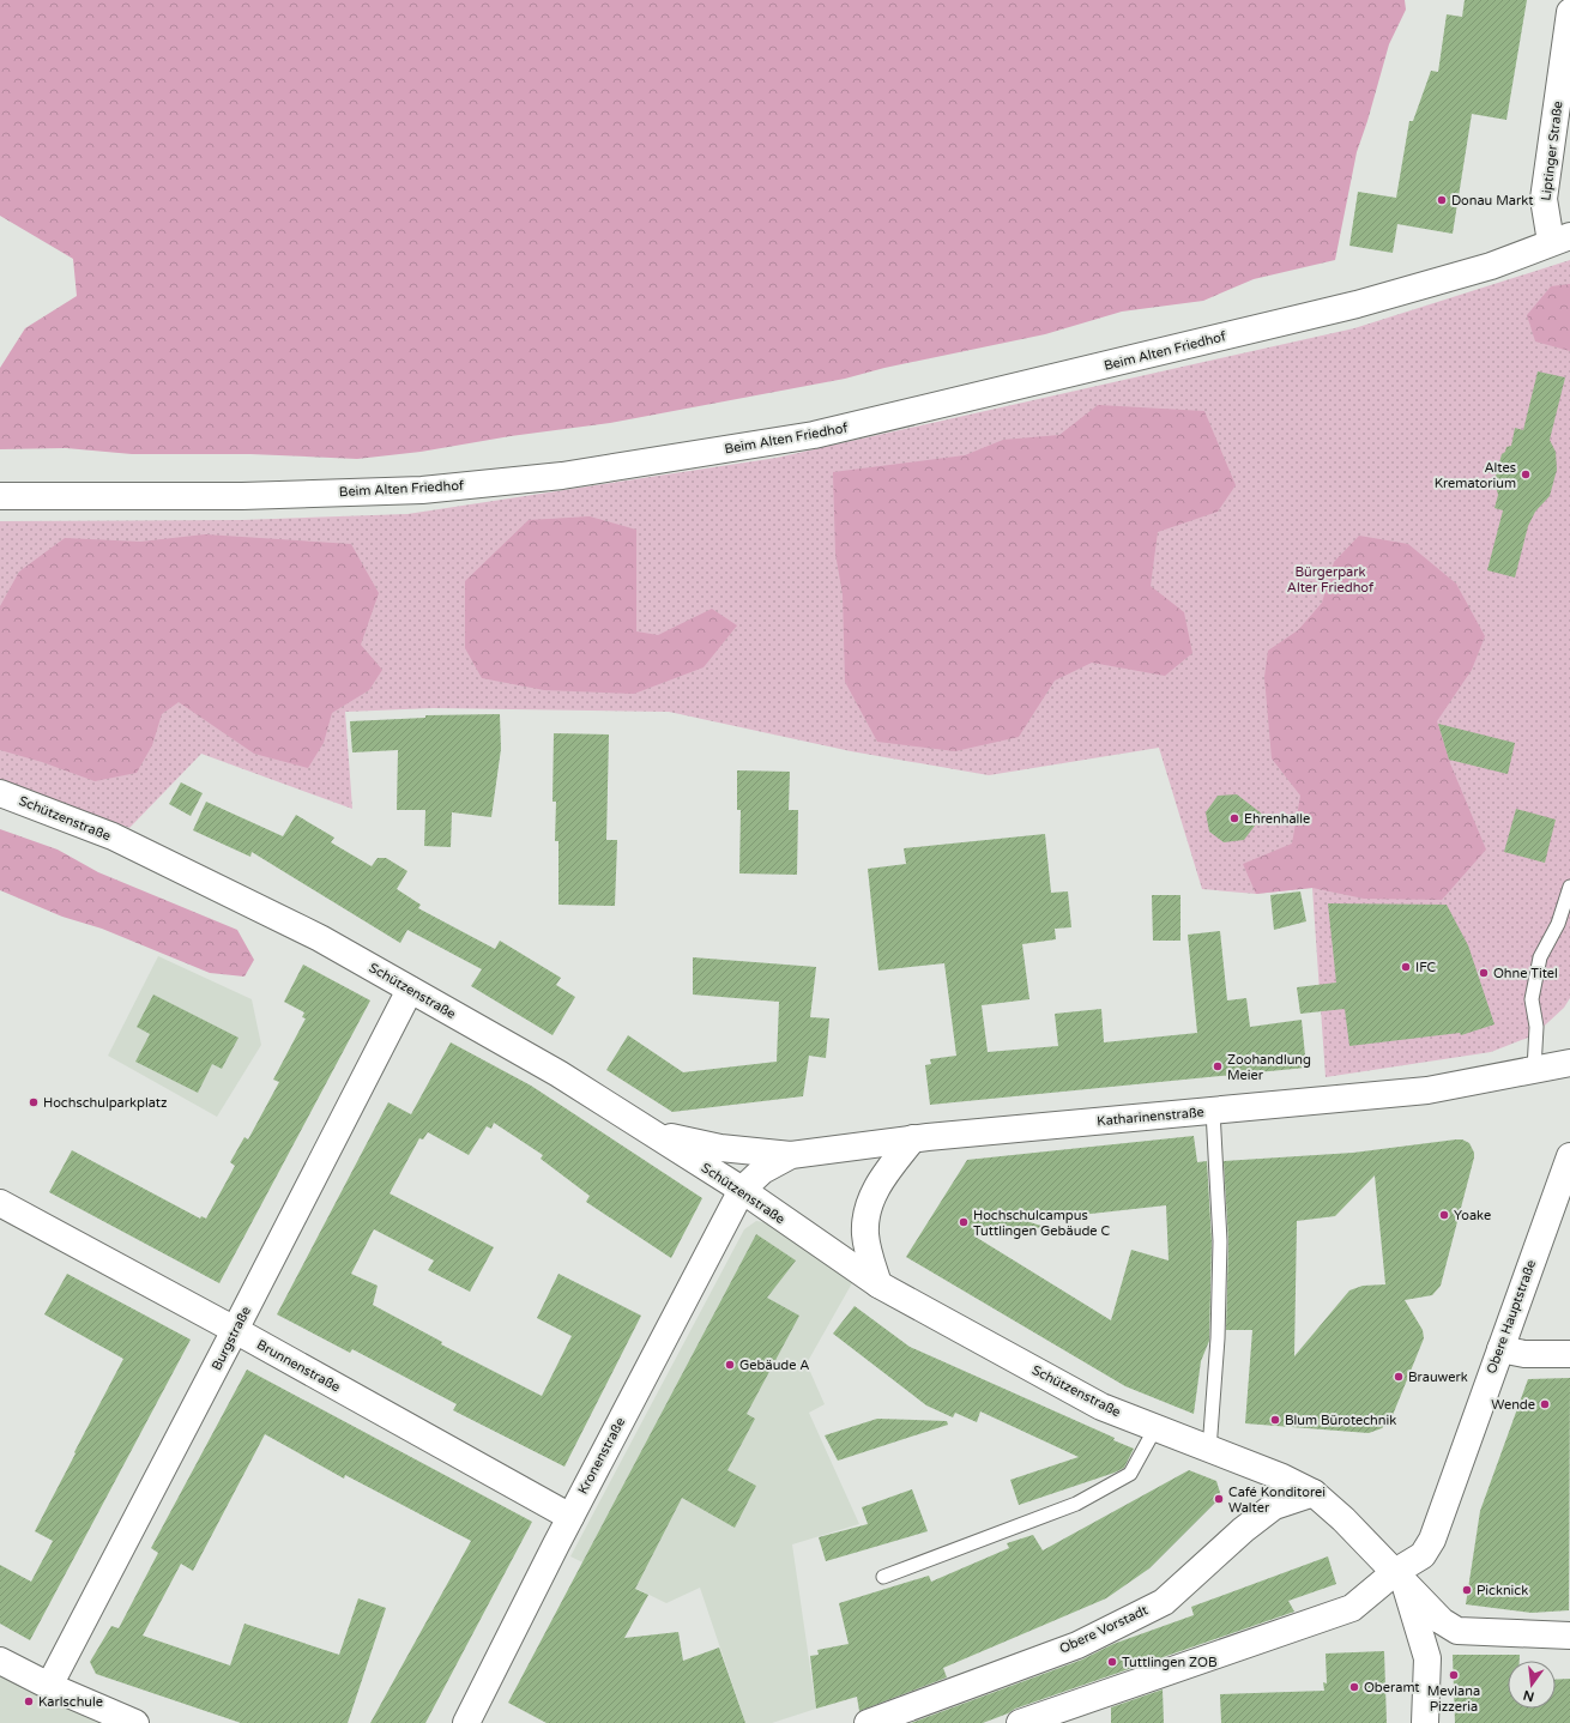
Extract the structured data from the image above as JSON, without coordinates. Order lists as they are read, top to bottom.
{
  "streets": {
    "street": [
      "Liptinger Straße",
      "Beim Alten Friedhof",
      "Schützenstraße",
      "Katharinenstraße",
      "Obere Hauptstraße",
      "Burgstraße",
      "Brunnenstraße",
      "Kronenstraße",
      "Obere Vorstadt"
    ]
  },
  "crossings": [
    ["Liptinger Straße", "Beim Alten Friedhof"],
    ["Schützenstraße", "Katharinenstraße"],
    ["Schützenstraße", "Obere Hauptstraße"],
    ["Schützenstraße", "Burgstraße"],
    ["Schützenstraße", "Kronenstraße"],
    ["Schützenstraße", "Obere Vorstadt"],
    ["Katharinenstraße", "Kronenstraße"],
    ["Burgstraße", "Brunnenstraße"],
    ["Brunnenstraße", "Kronenstraße"]
  ],
  "parks": ["Bürgerpark Alter Friedhof"],
  "places": [
    "Donau Markt",
    "Altes Krematorium",
    "Ehrenhalle",
    "IFC",
    "Ohne Titel",
    "Zoohandlung Meier",
    "Hochschulparkplatz",
    "Yoake",
    "Hochschulcampus Tuttlingen Gebäude C",
    "Gebäude A",
    "Brauwerk",
    "Wende",
    "Blum Bürotechnik",
    "Café Konditorei Walter",
    "Picknick",
    "Tuttlingen ZOB",
    "Mevlana Pizzeria",
    "Oberamt",
    "Karlschule"
  ],
  "north": "bottom"
}
